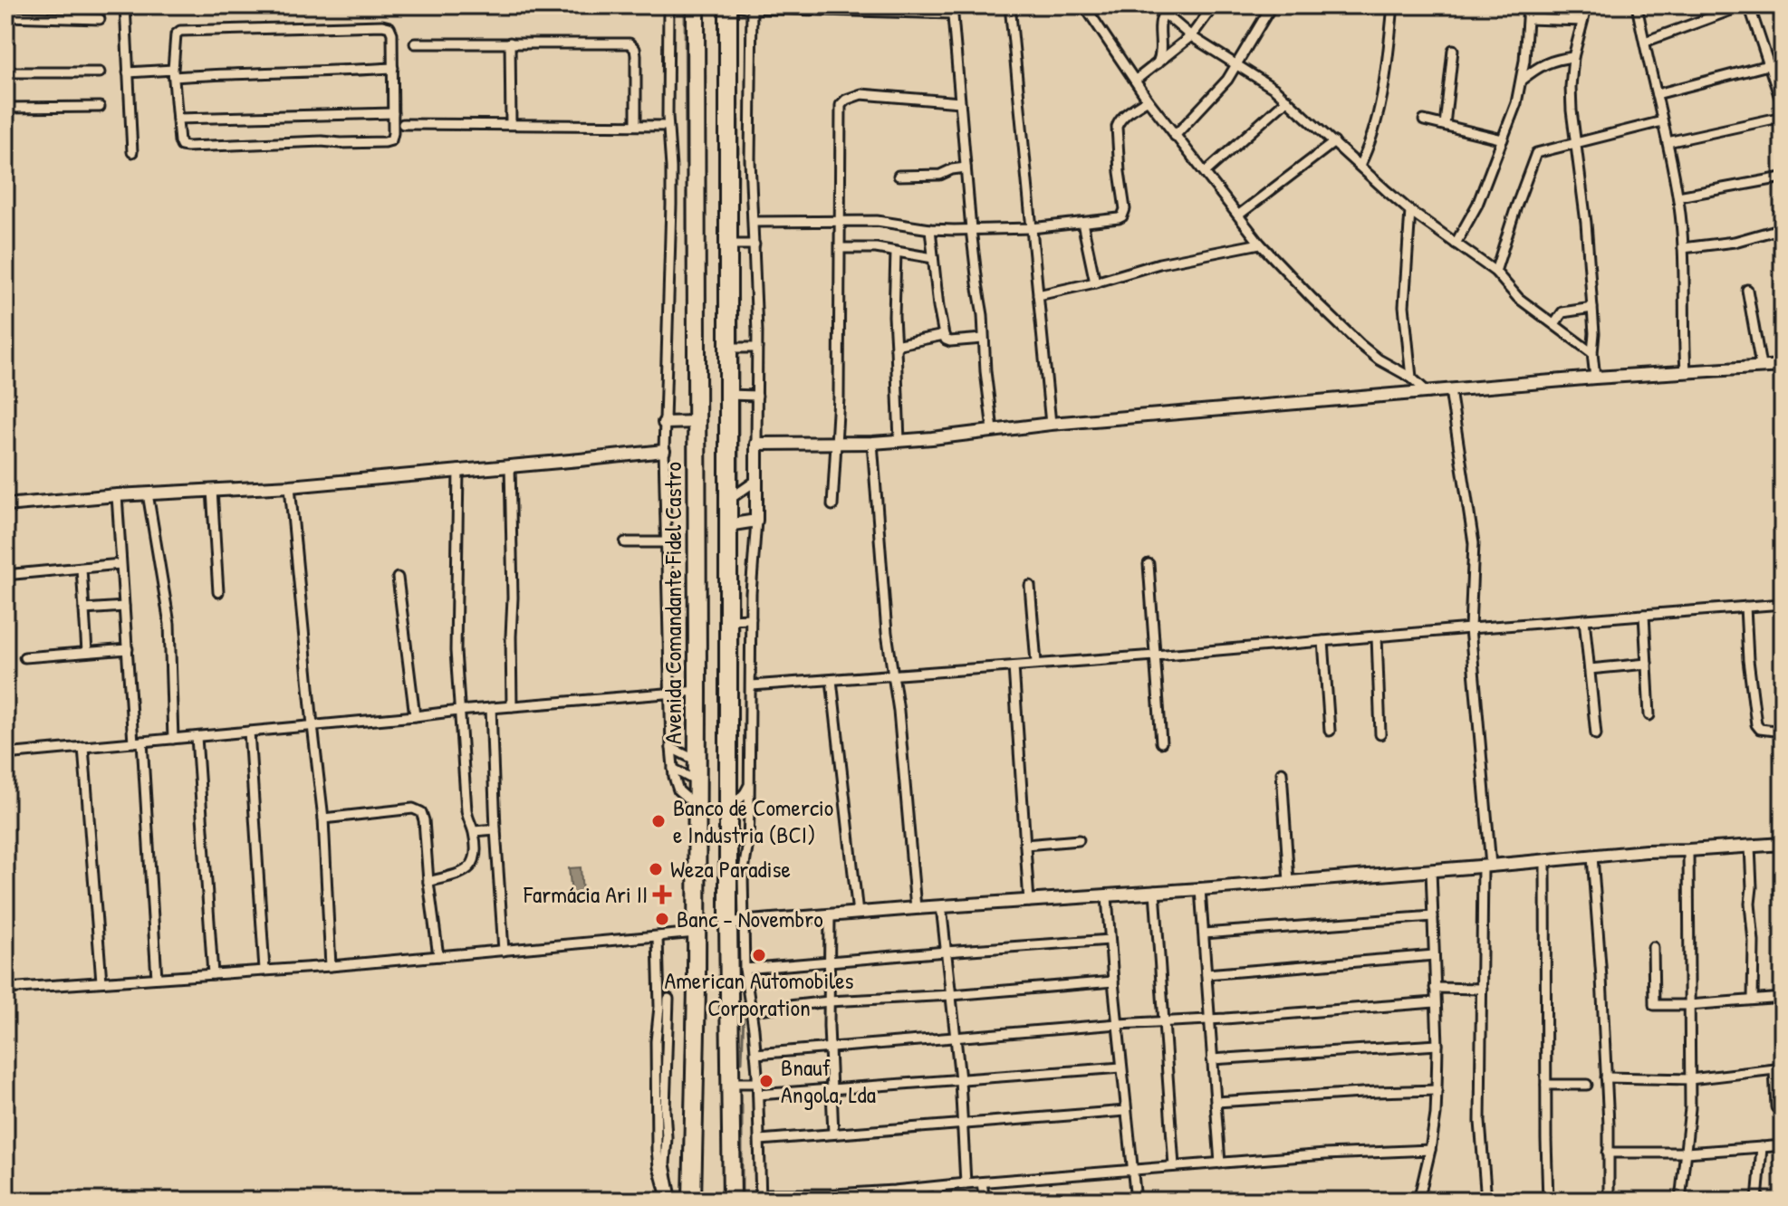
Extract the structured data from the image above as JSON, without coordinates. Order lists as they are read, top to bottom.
{
  "streets": {
    "highway": ["Avenida Comandante Fidel Castro"]
  },
  "places": {
    "other": [
      "Banco de Comercio e Industria (BCI)",
      "Weza Paradise",
      "Banc - Novembro",
      "American Automobiles Corporation",
      "Bnauf Angola, Lda"
    ],
    "health": ["Farmácia Ari II"]
  }
}
